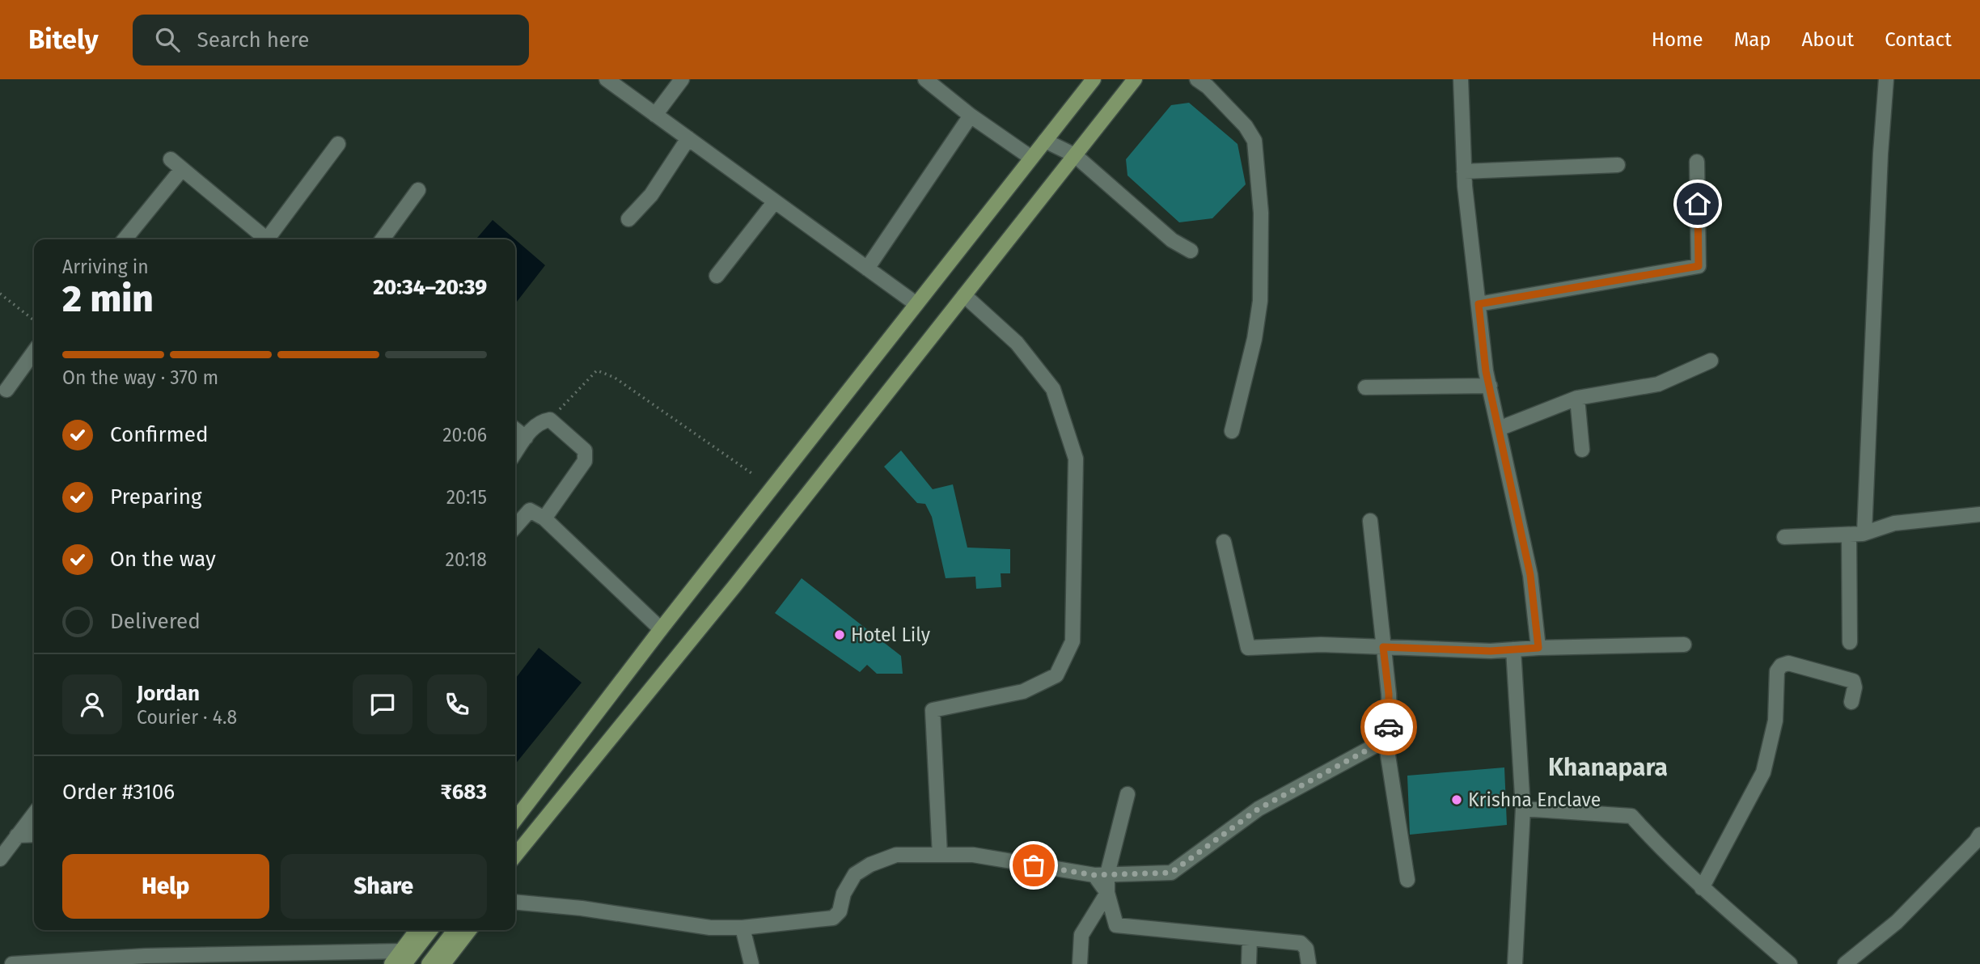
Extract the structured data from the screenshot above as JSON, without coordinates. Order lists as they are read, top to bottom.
{
  "districts": ["Khanapara"],
  "places": ["Hotel Lily", "Krishna Enclave"],
  "page": {
    "header": "Bitely",
    "search": "Search here",
    "nav": [
      "Home",
      "Map",
      "About",
      "Contact"
    ],
    "heading": ["2 min", "Arriving in", "20:34–20:39"],
    "panel": [
      "Jordan",
      "Courier · 4.8",
      "Order #3106",
      "₹683"
    ],
    "bar": "On the way · 370 m",
    "list": [
      ["Confirmed", "20:06"],
      ["Preparing", "20:15"],
      ["On the way", "20:18"],
      "Delivered"
    ],
    "buttons": ["Help", "Share"]
  }
}
